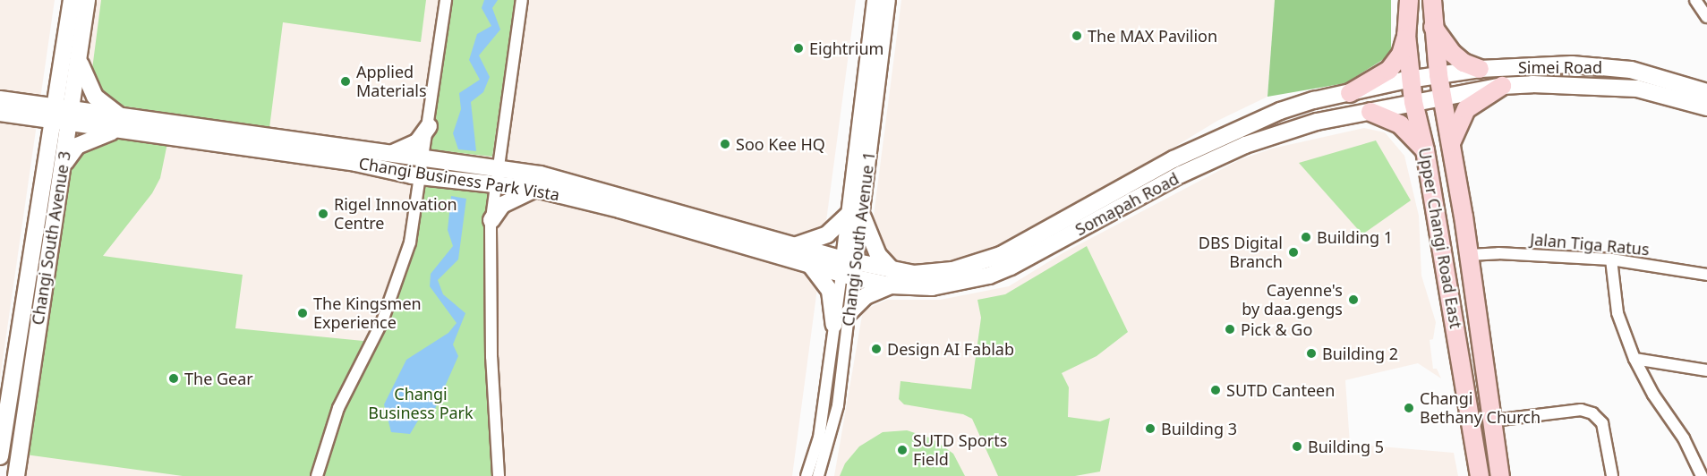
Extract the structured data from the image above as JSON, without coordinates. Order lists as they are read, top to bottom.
{
  "streets": {
    "main road": [
      "Simei Road",
      "Changi Business Park Vista",
      "Somapah Road",
      "Changi South Avenue 3",
      "Upper Changi Road East",
      "Changi South Avenue 1"
    ],
    "street": ["Jalan Tiga Ratus"]
  },
  "crossings": [
    ["Simei Road", "Somapah Road"],
    ["Simei Road", "Upper Changi Road East"],
    ["Changi Business Park Vista", "Somapah Road"],
    ["Changi Business Park Vista", "Changi South Avenue 3"],
    ["Changi Business Park Vista", "Changi South Avenue 1"],
    ["Somapah Road", "Upper Changi Road East"],
    ["Somapah Road", "Changi South Avenue 1"],
    ["Upper Changi Road East", "Jalan Tiga Ratus"]
  ],
  "parks": ["Changi Business Park"],
  "places": [
    "The MAX Pavilion",
    "Eightrium",
    "Applied Materials",
    "Soo Kee HQ",
    "Rigel Innovation Centre",
    "Building 1",
    "DBS Digital Branch",
    "Cayenne's by daa.gengs",
    "The Kingsmen Experience",
    "Pick & Go",
    "Design AI Fablab",
    "Building 2",
    "The Gear",
    "SUTD Canteen",
    "Changi Bethany Church",
    "Building 3",
    "Building 5",
    "SUTD Sports Field"
  ]
}
